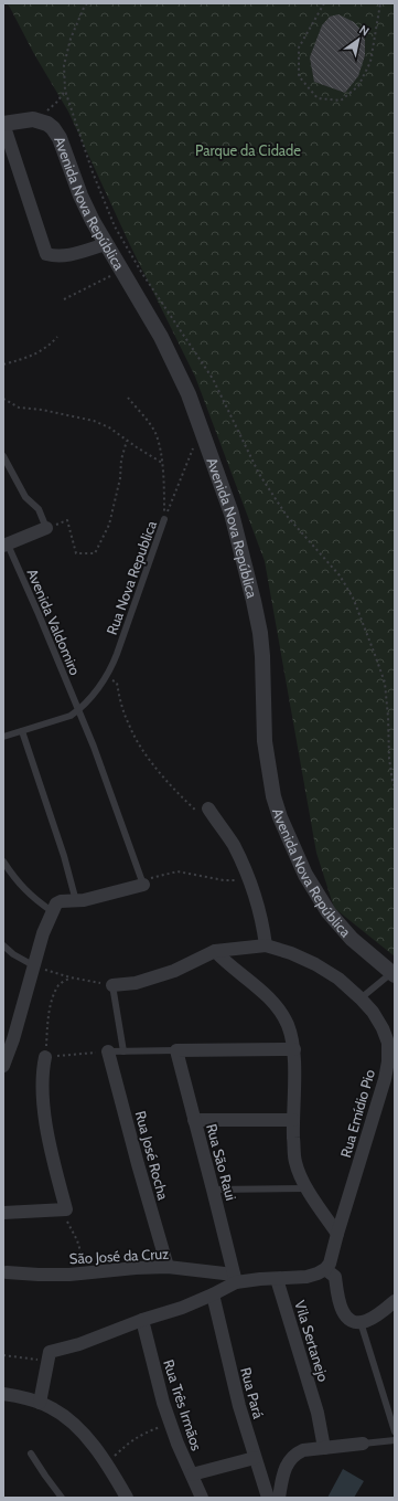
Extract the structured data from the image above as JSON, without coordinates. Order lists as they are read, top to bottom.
{
  "streets": {
    "street": [
      "Avenida Nova República",
      "Rua Emídio Pio",
      "Rua José Rocha",
      "Rua São Raui",
      "São José da Cruz",
      "Vila Sertanejo",
      "Rua Pará",
      "Rua Três Irmãos"
    ],
    "lane": ["Rua Nova Republica", "Avenida Valdomiro"]
  },
  "crossings": [
    ["Rua Nova Republica", "Avenida Valdomiro"],
    ["Rua José Rocha", "São José da Cruz"],
    ["Rua São Raui", "São José da Cruz"]
  ],
  "parks": ["Parque da Cidade"],
  "north": "top right"
}
